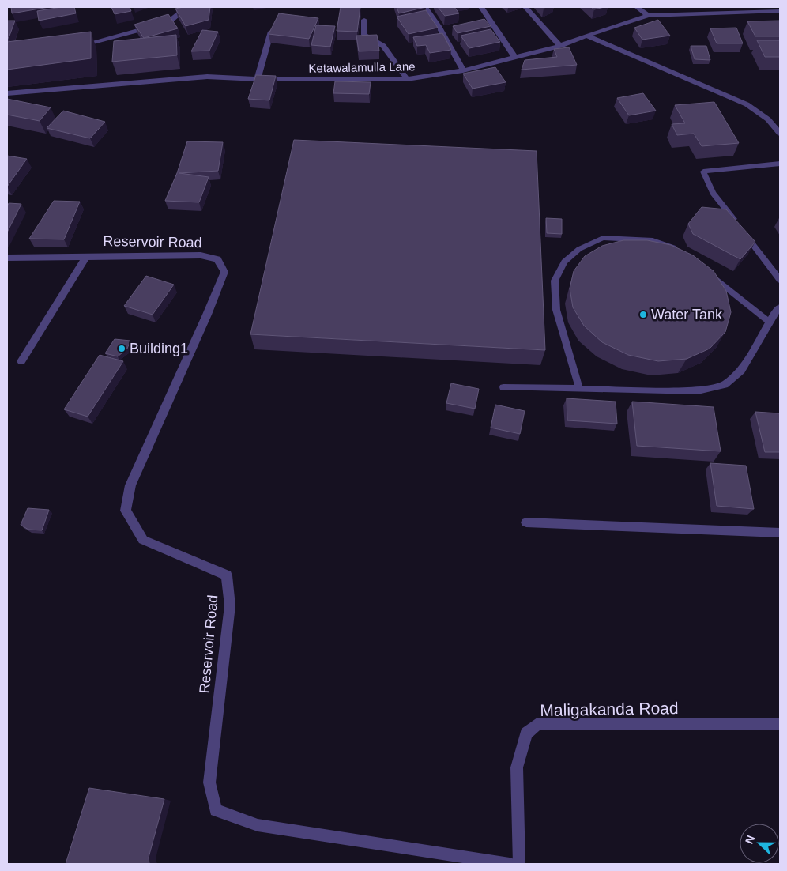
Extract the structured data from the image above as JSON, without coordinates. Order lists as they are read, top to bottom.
{
  "streets": {
    "street": ["Ketawalamulla Lane", "Reservoir Road", "Maligakanda Road"]
  },
  "places": ["Water Tank", "Building1"],
  "north": "left"
}
